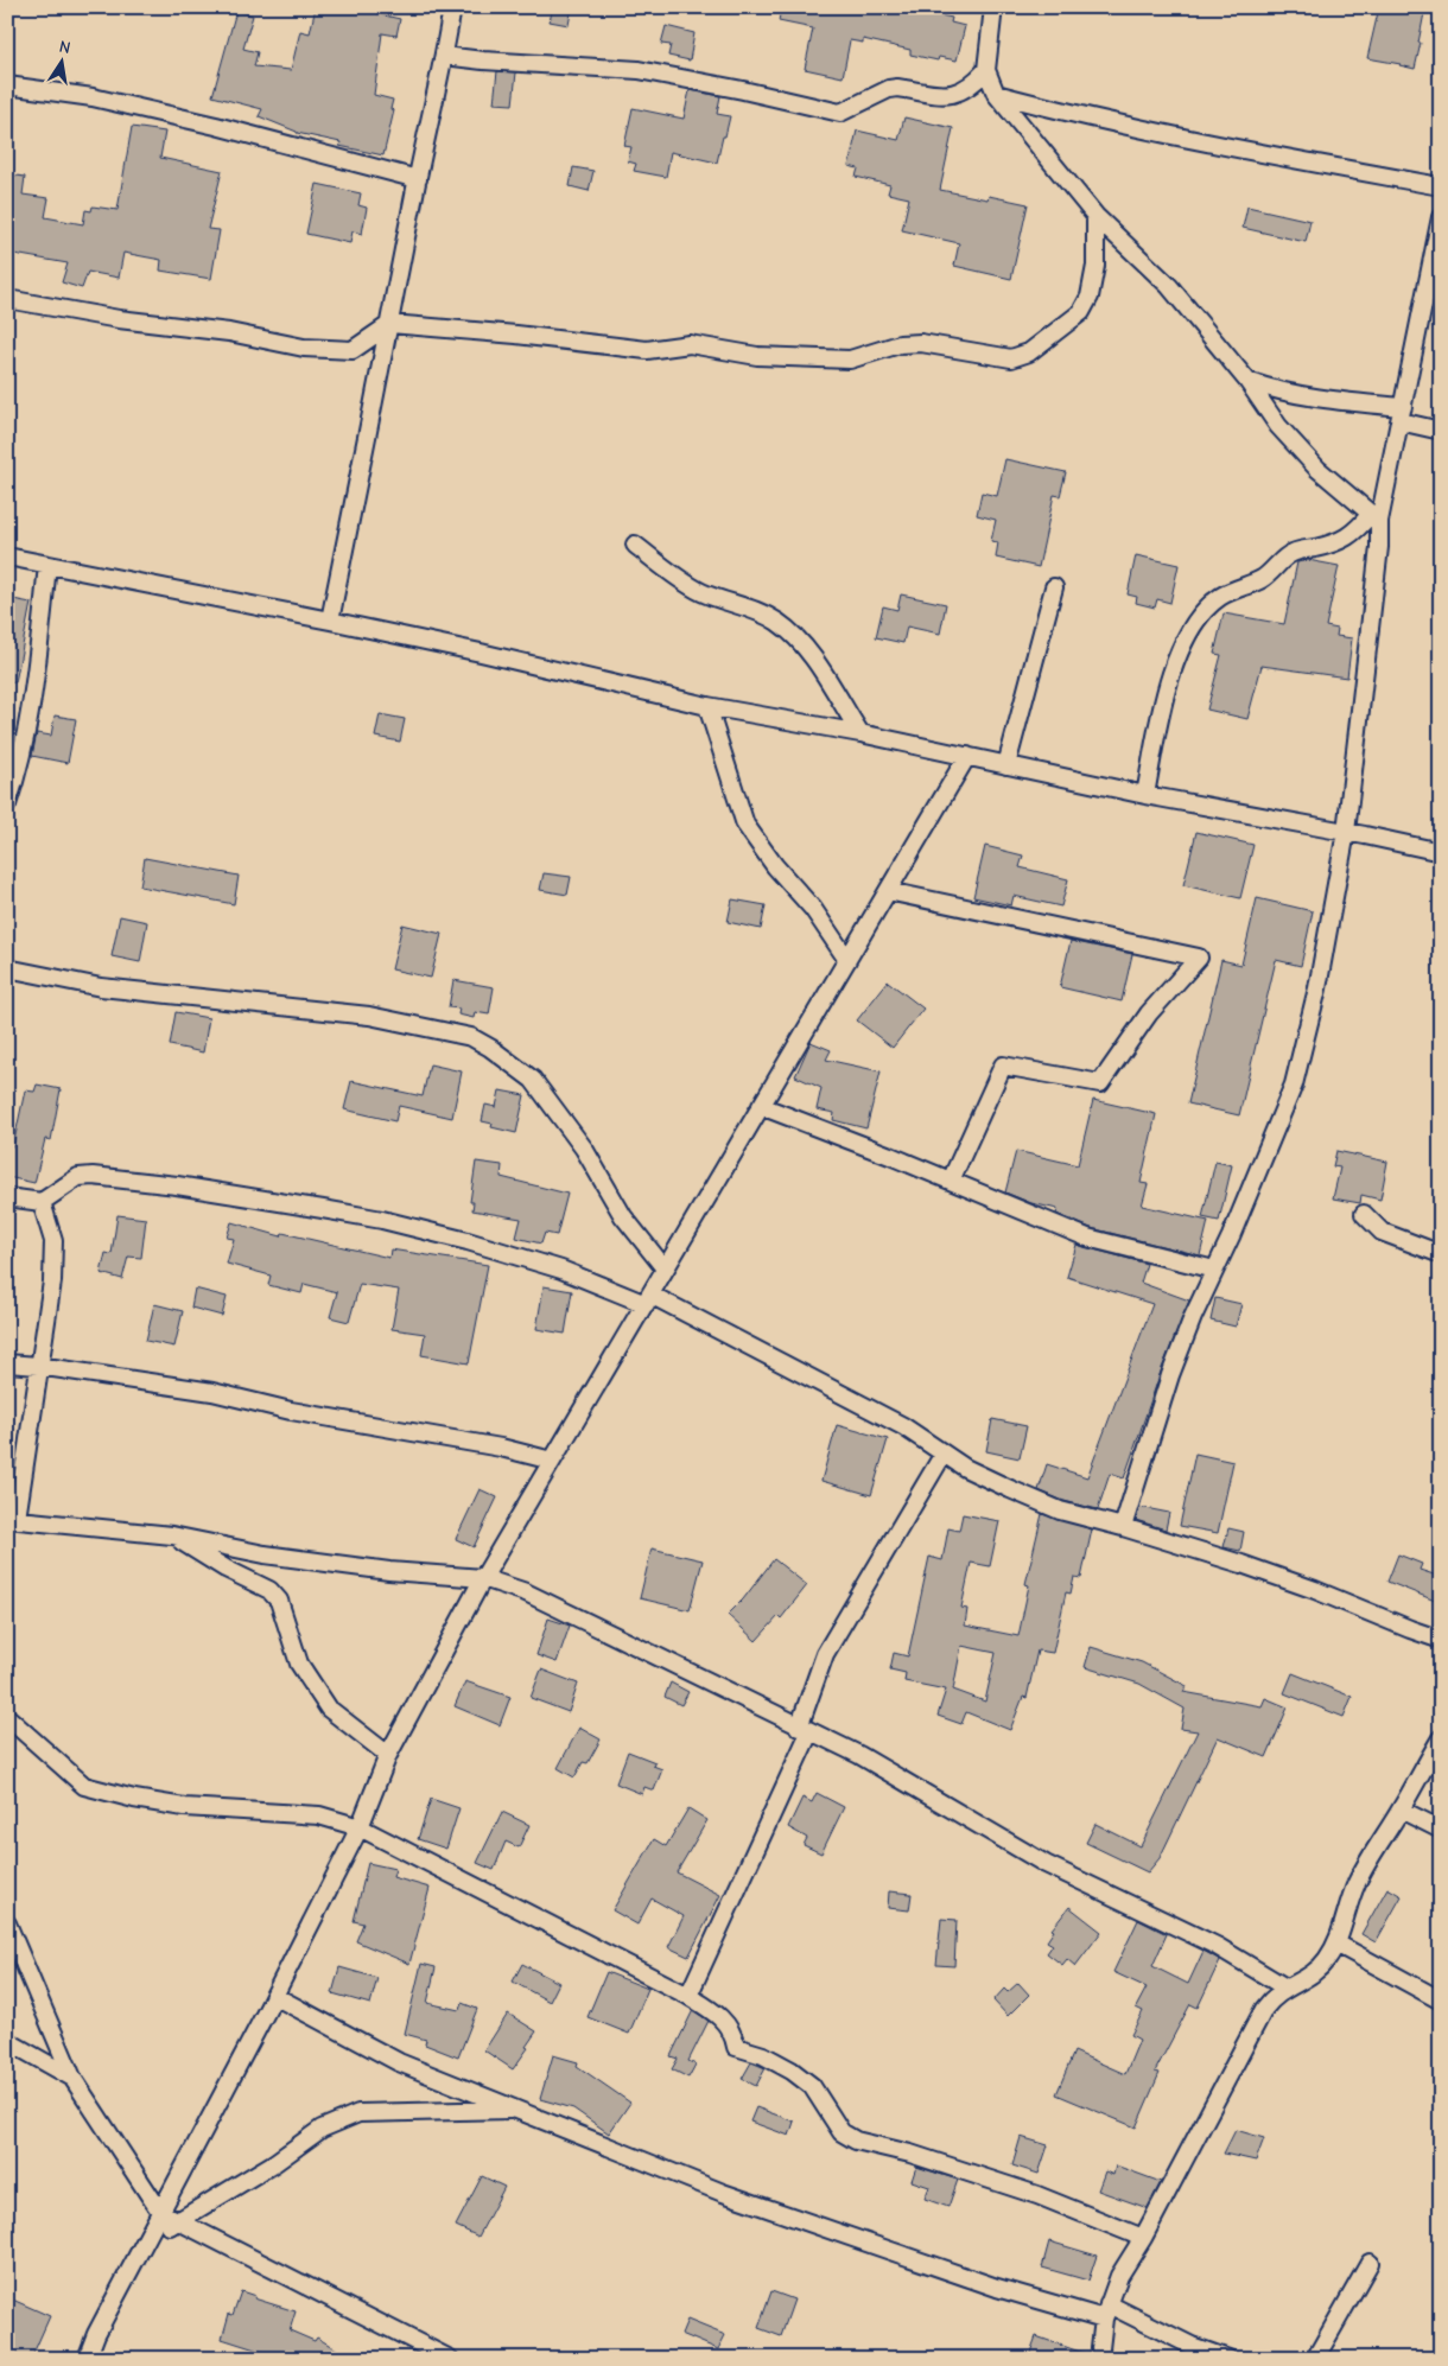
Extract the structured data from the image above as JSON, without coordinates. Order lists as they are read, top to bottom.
{
  "north": "top"
}
